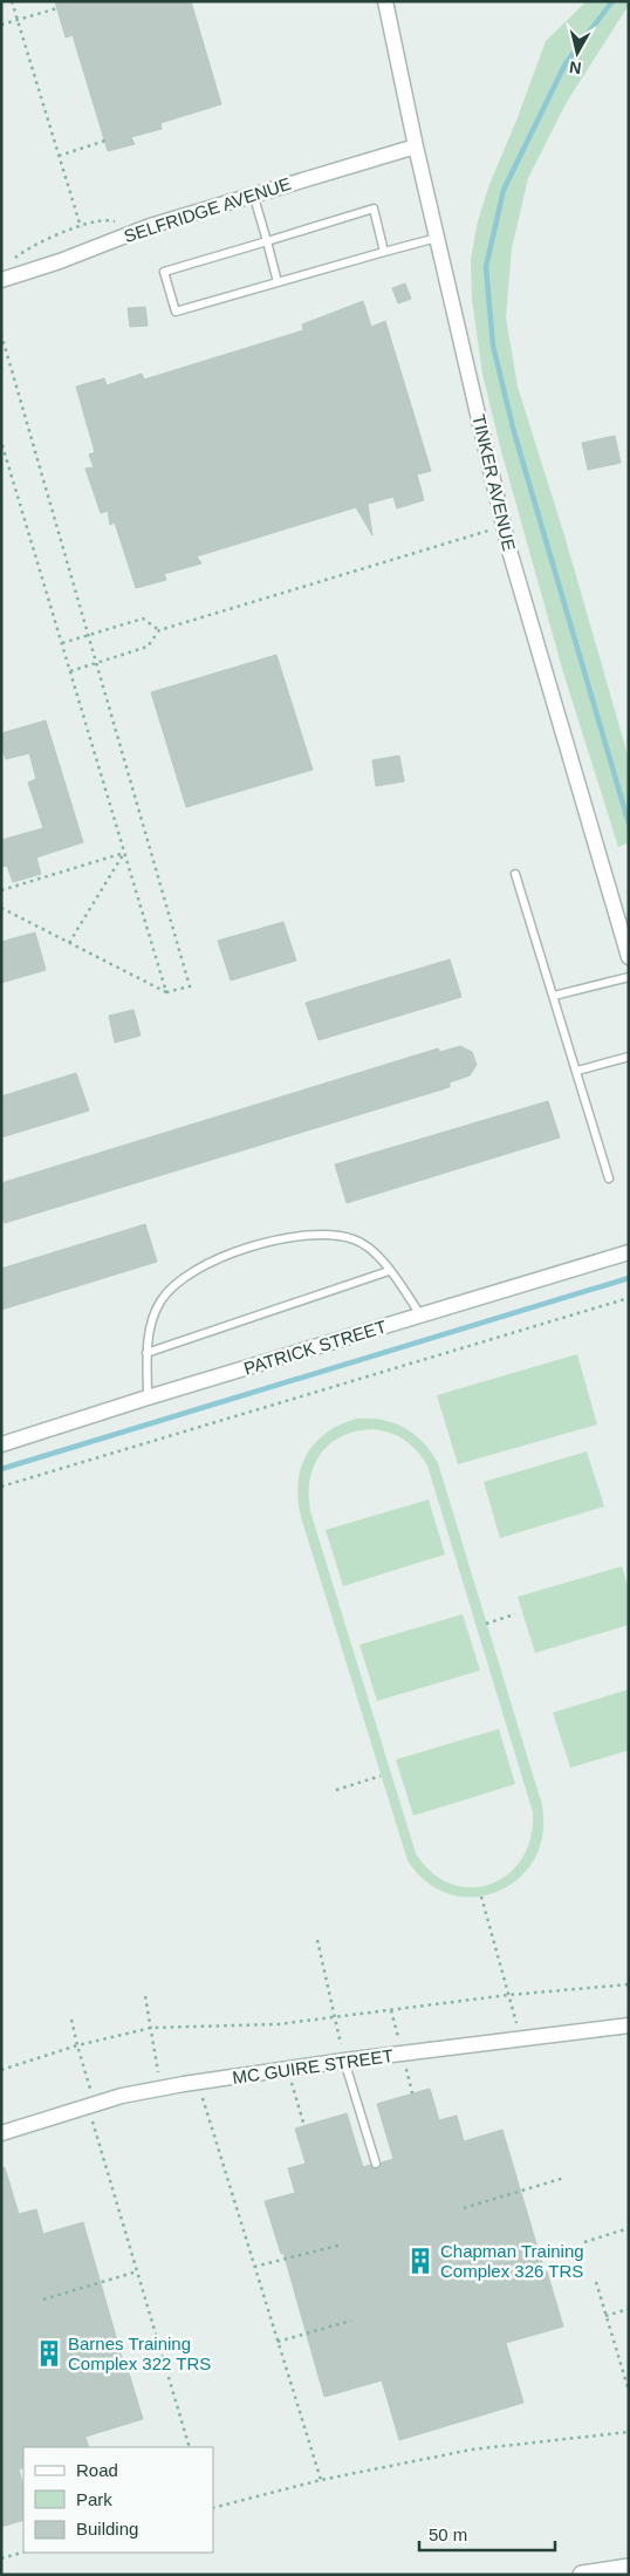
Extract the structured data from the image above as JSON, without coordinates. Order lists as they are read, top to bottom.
{
  "streets": {
    "street": [
      "SELFRIDGE AVENUE",
      "TINKER AVENUE",
      "PATRICK STREET",
      "MC GUIRE STREET"
    ]
  },
  "crossings": [
    ["SELFRIDGE AVENUE", "TINKER AVENUE"]
  ],
  "places": {
    "building": ["Chapman Training Complex 326 TRS", "Barnes Training Complex 322 TRS"]
  },
  "legend": ["Road", "Park", "Building"],
  "scale_bar": "50 m",
  "north": "bottom"
}
